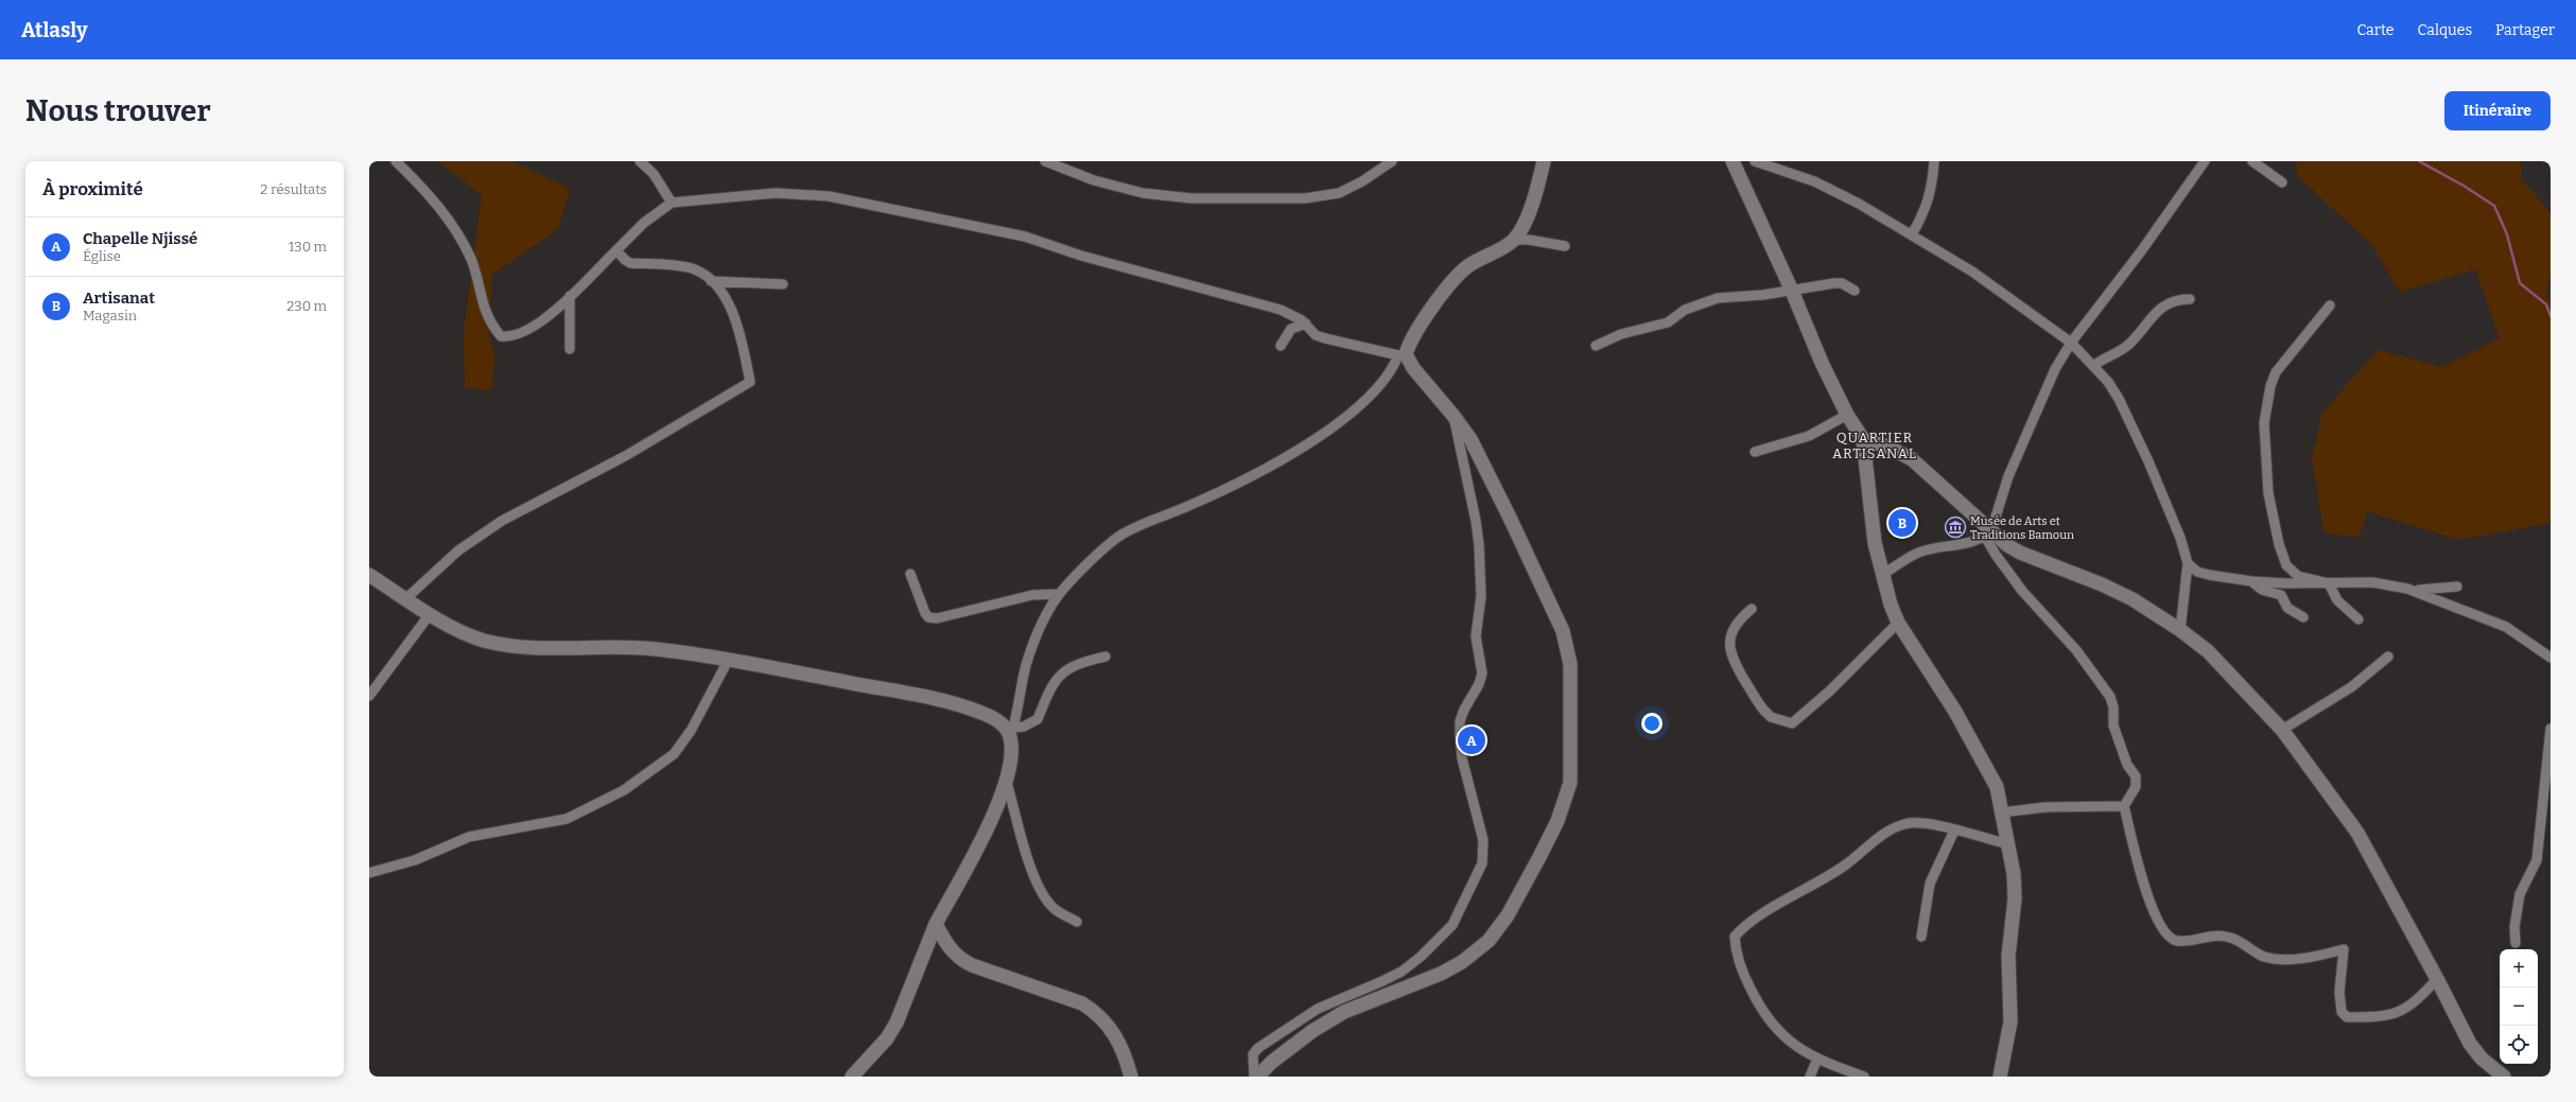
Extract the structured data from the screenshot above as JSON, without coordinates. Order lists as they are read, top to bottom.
{
  "districts": ["QUARTIER ARTISANAL"],
  "places": {
    "museum": ["Musée de Arts et Traditions Bamoun"]
  },
  "page": {
    "header": "Atlasly",
    "nav": ["Carte", "Calques", "Partager"],
    "buttons": "Itinéraire",
    "title": "Nous trouver",
    "heading": ["À proximité", "2 résultats"],
    "list": [
      {
        "mark": "A",
        "name": "Chapelle Njissé",
        "note": "Église",
        "value": "130 m"
      },
      {
        "mark": "B",
        "name": "Artisanat",
        "note": "Magasin",
        "value": "230 m"
      }
    ],
    "pins": ["B", "A"],
    "map_buttons": ["+", "−"]
  }
}
